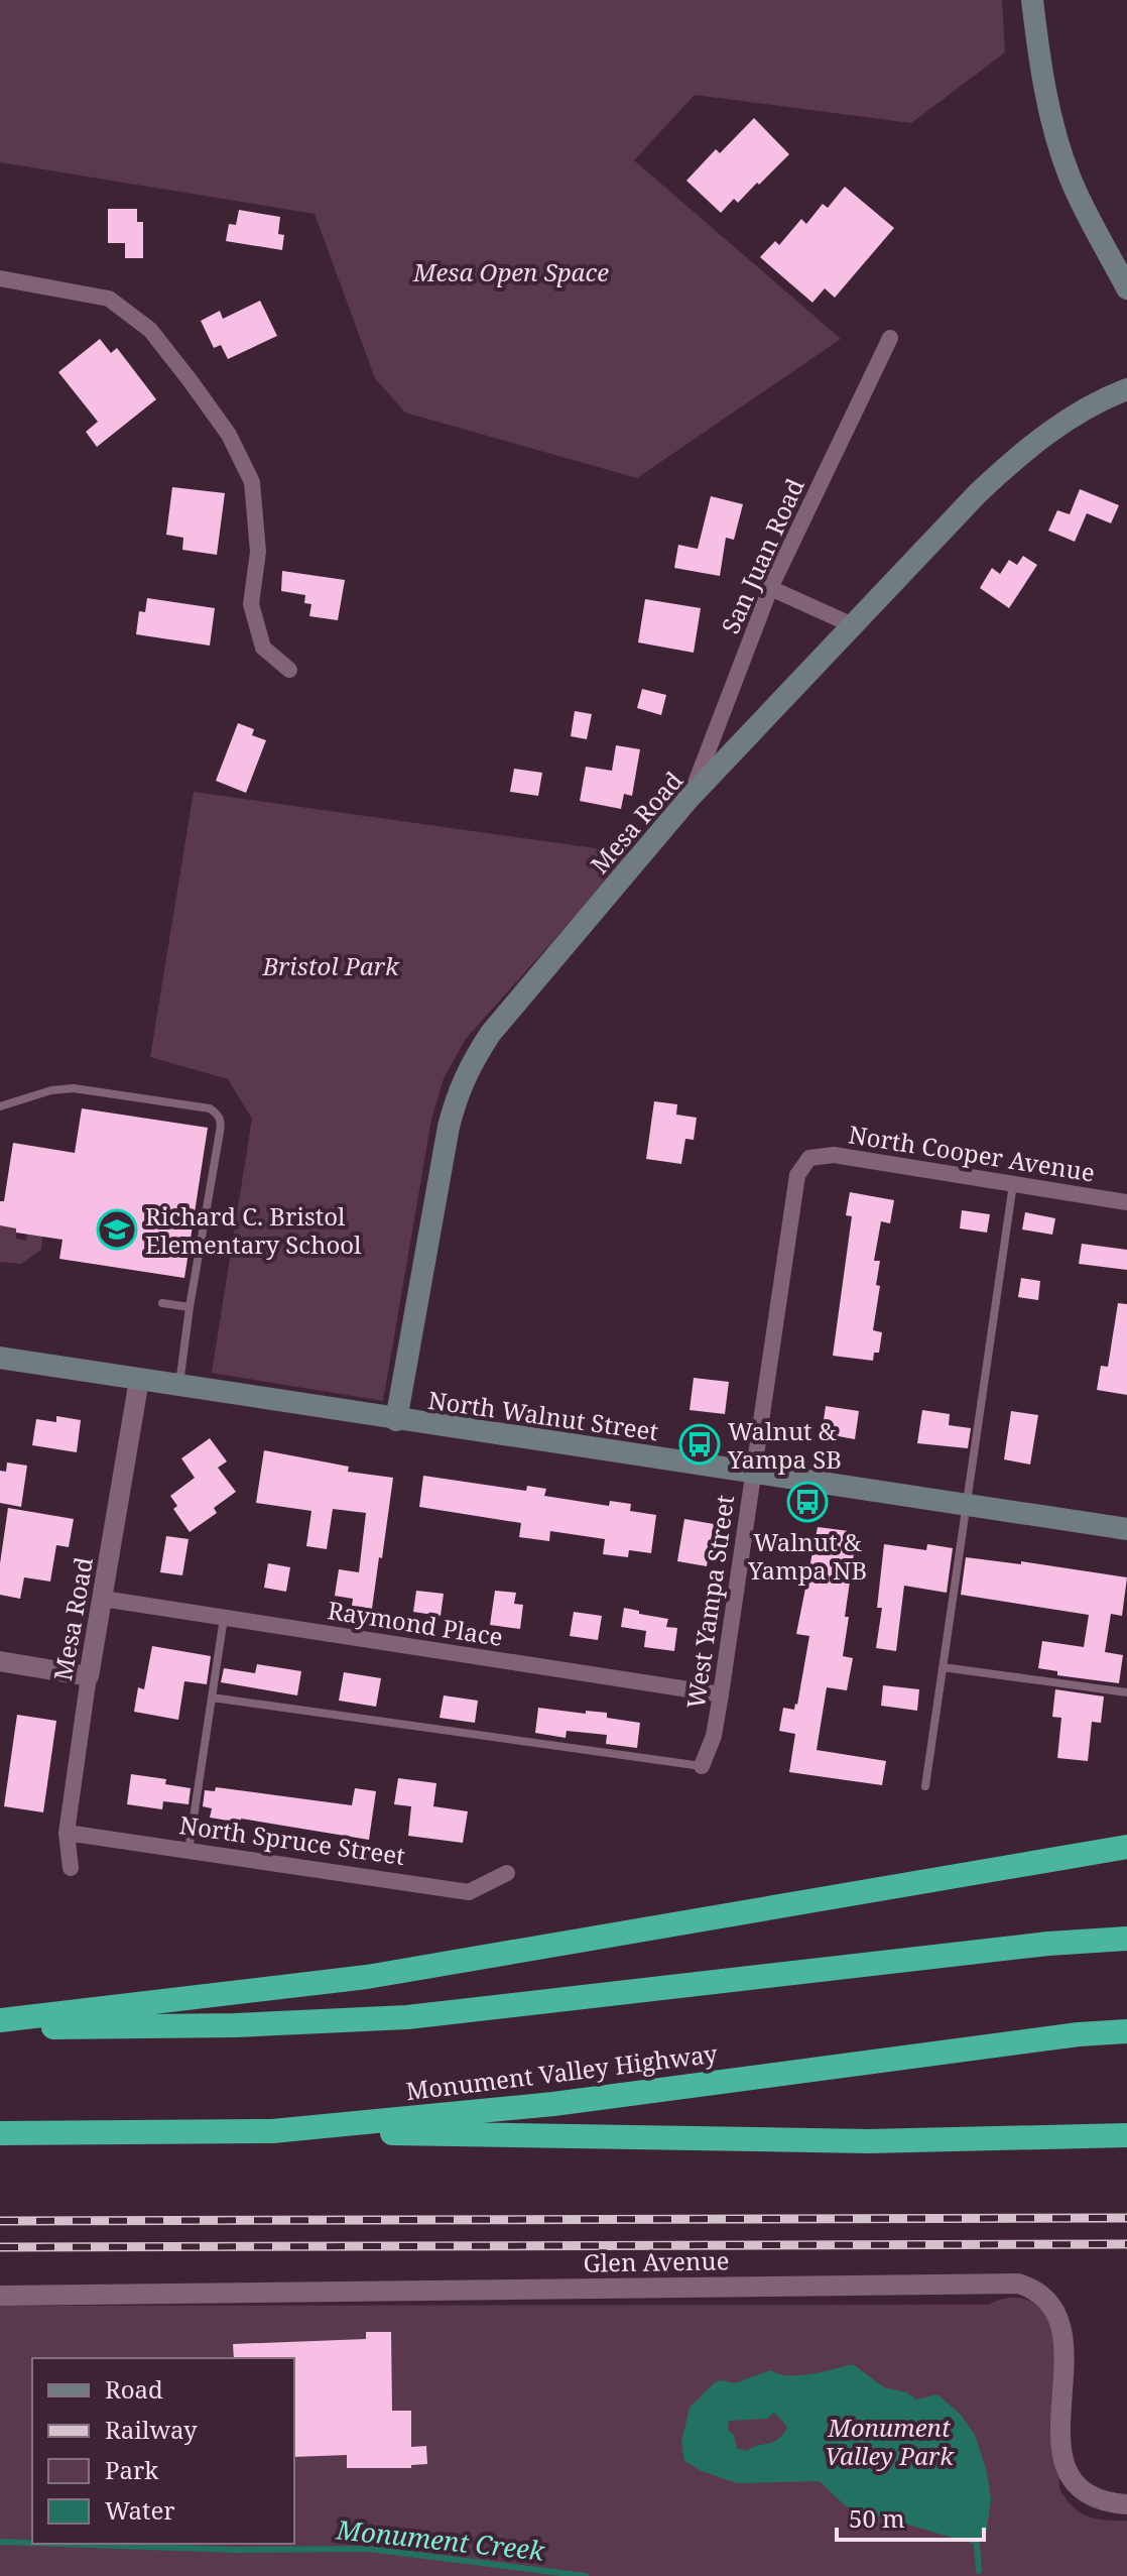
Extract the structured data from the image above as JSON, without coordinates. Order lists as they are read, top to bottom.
{
  "streets": {
    "highway": ["Monument Valley Highway"],
    "main road": ["Mesa Road", "North Walnut Street"],
    "street": [
      "San Juan Road",
      "North Cooper Avenue",
      "West Yampa Street",
      "Raymond Place",
      "North Spruce Street",
      "Glen Avenue"
    ]
  },
  "crossings": [
    ["San Juan Road", "Mesa Road"],
    ["Mesa Road", "North Walnut Street"],
    ["Mesa Road", "Raymond Place"],
    ["Mesa Road", "North Spruce Street"],
    ["North Cooper Avenue", "West Yampa Street"],
    ["North Walnut Street", "West Yampa Street"],
    ["West Yampa Street", "Raymond Place"]
  ],
  "water": ["Monument Creek"],
  "parks": ["Mesa Open Space", "Bristol Park", "Monument Valley Park"],
  "places": {
    "school or university": ["Richard C. Bristol Elementary School"],
    "bus stop": ["Walnut & Yampa SB", "Walnut & Yampa NB"]
  },
  "legend": [
    "Road",
    "Railway",
    "Park",
    "Water"
  ],
  "scale_bar": "50 m"
}
